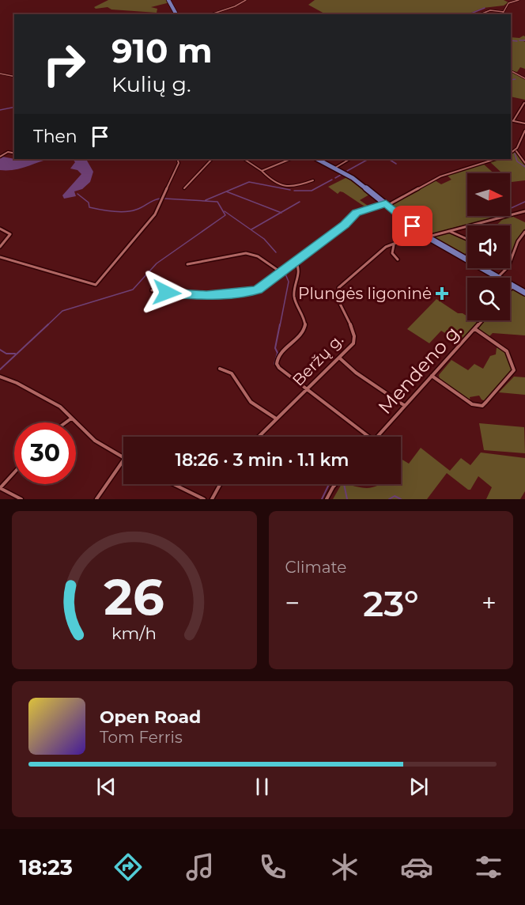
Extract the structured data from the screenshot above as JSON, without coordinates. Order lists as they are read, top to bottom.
{
  "streets": {
    "street": ["Beržų g.", "Mendeno g."]
  },
  "places": {
    "health": ["Plungės ligoninė"]
  },
  "north": "right",
  "page": {
    "turn": ["910 m", "Kulių g."],
    "then": "Then",
    "limit": "30",
    "trip": "18:26 · 3 min · 1.1 km",
    "tile": "Climate",
    "heat": ["−", "23°", "+"],
    "song": ["Open Road", "Tom Ferris"],
    "tabs": "18:23",
    "gauge": ["26", "km/h"]
  }
}
